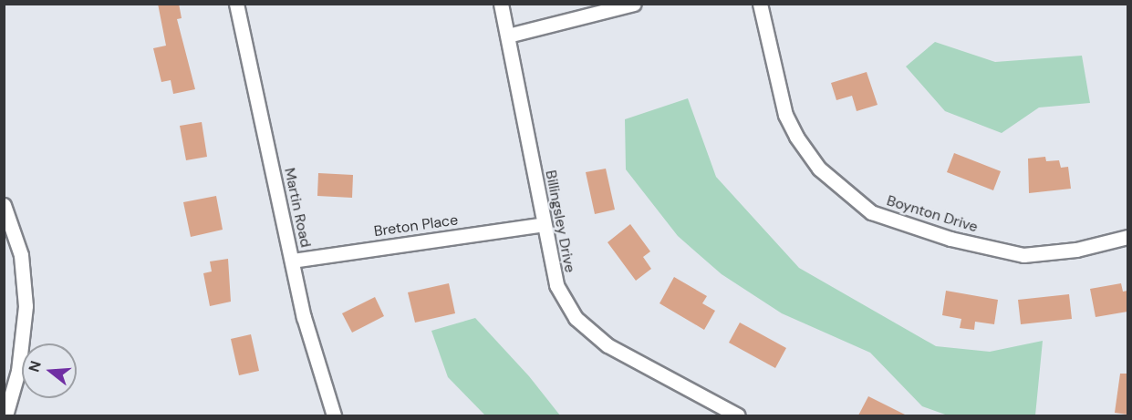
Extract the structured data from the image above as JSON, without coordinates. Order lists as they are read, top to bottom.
{
  "streets": {
    "street": [
      "Martin Road",
      "Boynton Drive",
      "Billingsley Drive",
      "Breton Place"
    ]
  },
  "crossings": [
    ["Martin Road", "Breton Place"],
    ["Billingsley Drive", "Breton Place"]
  ],
  "north": "left"
}
